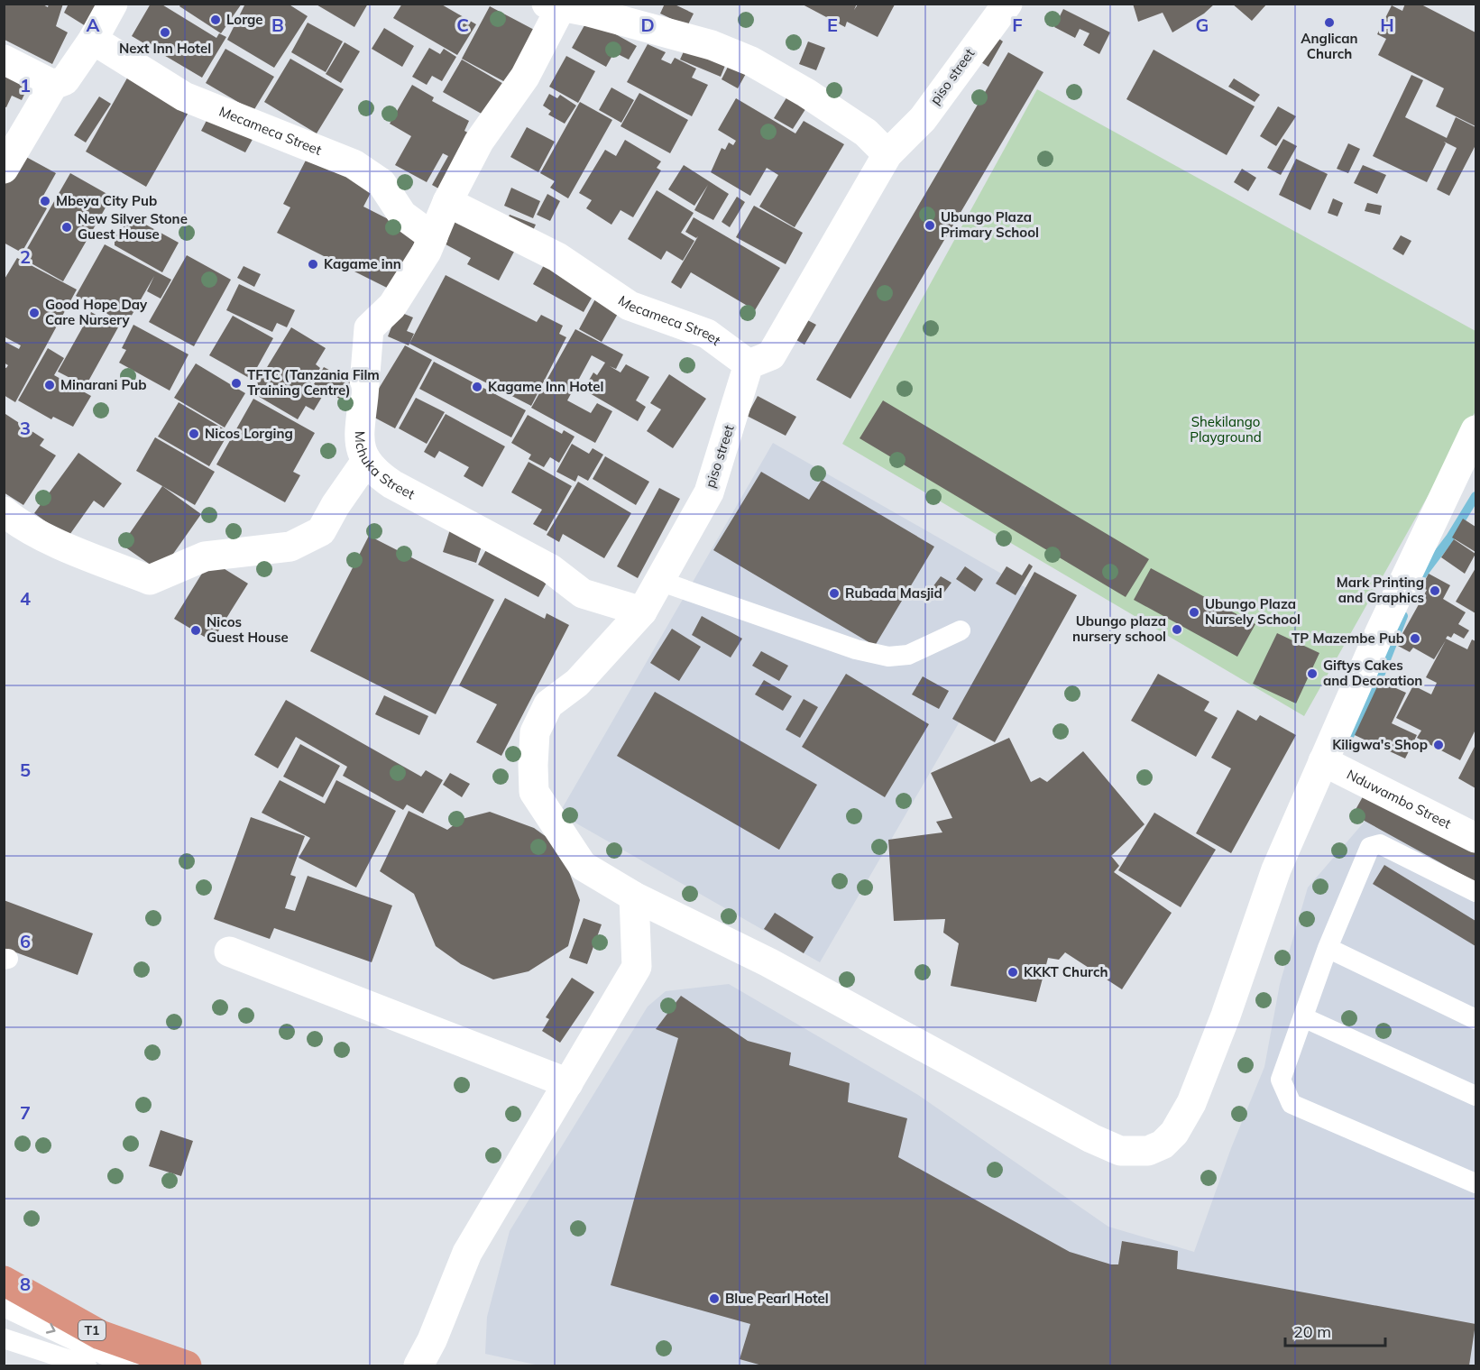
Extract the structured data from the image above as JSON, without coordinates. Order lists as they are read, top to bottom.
{
  "streets": {
    "highway": ["T1"],
    "street": [
      "piso street",
      "Mecameca Street",
      "Mchuka Street",
      "Nduwambo Street"
    ]
  },
  "crossings": [
    ["piso street", "Mecameca Street"],
    ["piso street", "Mchuka Street"],
    ["piso street", "Nduwambo Street"],
    ["Mecameca Street", "Mchuka Street"]
  ],
  "parks": ["Shekilango Playground"],
  "places": [
    "Lorge",
    "Anglican Church",
    "Next Inn Hotel",
    "Mbeya City Pub",
    "Ubungo Plaza Primary School",
    "New Silver Stone Guest House",
    "Kagame inn",
    "Good Hope Day Care Nursery",
    "TFTC (Tanzania Film Training Centre)",
    "Minarani Pub",
    "Kagame Inn Hotel",
    "Nicos Lorging",
    "Mark Printing and Graphics",
    "Rubada Masjid",
    "Ubungo Plaza Nursely School",
    "Ubungo plaza nursery school",
    "Nicos Guest House",
    "TP Mazembe Pub",
    "Giftys Cakes and Decoration",
    "Kiligwa's Shop",
    "KKKT Church",
    "Blue Pearl Hotel"
  ],
  "scale_bar": "20 m",
  "grid": {
    "columns": [
      "A",
      "B",
      "C",
      "D",
      "E",
      "F",
      "G",
      "H"
    ],
    "rows": [
      "1",
      "2",
      "3",
      "4",
      "5",
      "6",
      "7",
      "8"
    ]
  }
}
